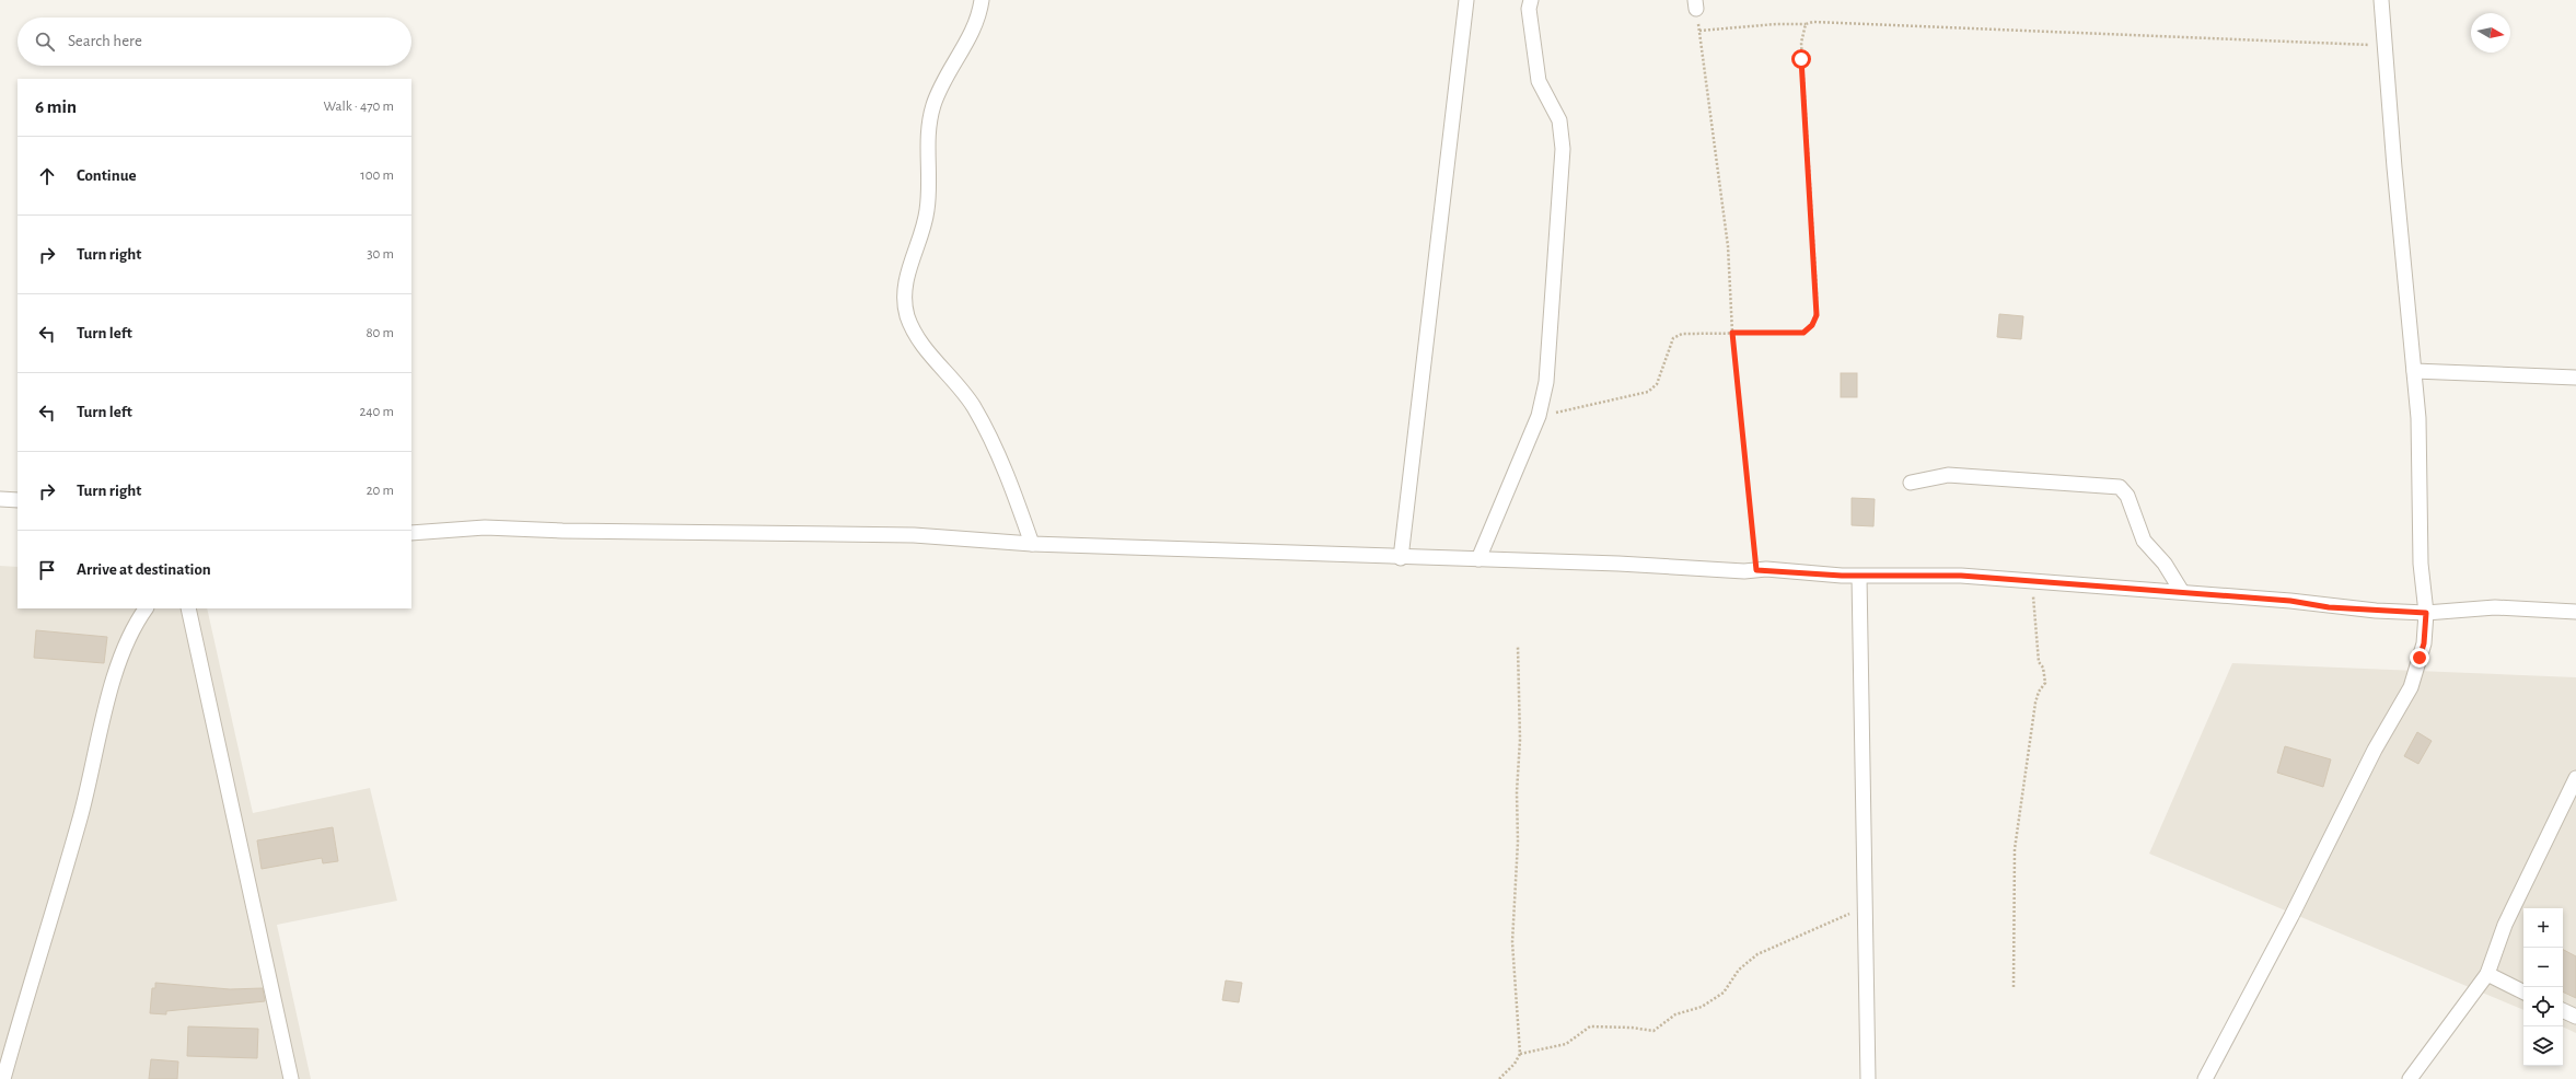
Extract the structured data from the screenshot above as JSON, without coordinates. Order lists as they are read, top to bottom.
{
  "north": "right",
  "page": {
    "search": "Search here",
    "heading": ["6 min", "Walk · 470 m"],
    "list": [
      ["Continue", "100 m"],
      ["Turn right", "30 m"],
      ["Turn left", "80 m"],
      ["Turn left", "240 m"],
      ["Turn right", "20 m"],
      "Arrive at destination"
    ],
    "map_buttons": ["+", "−"]
  }
}
